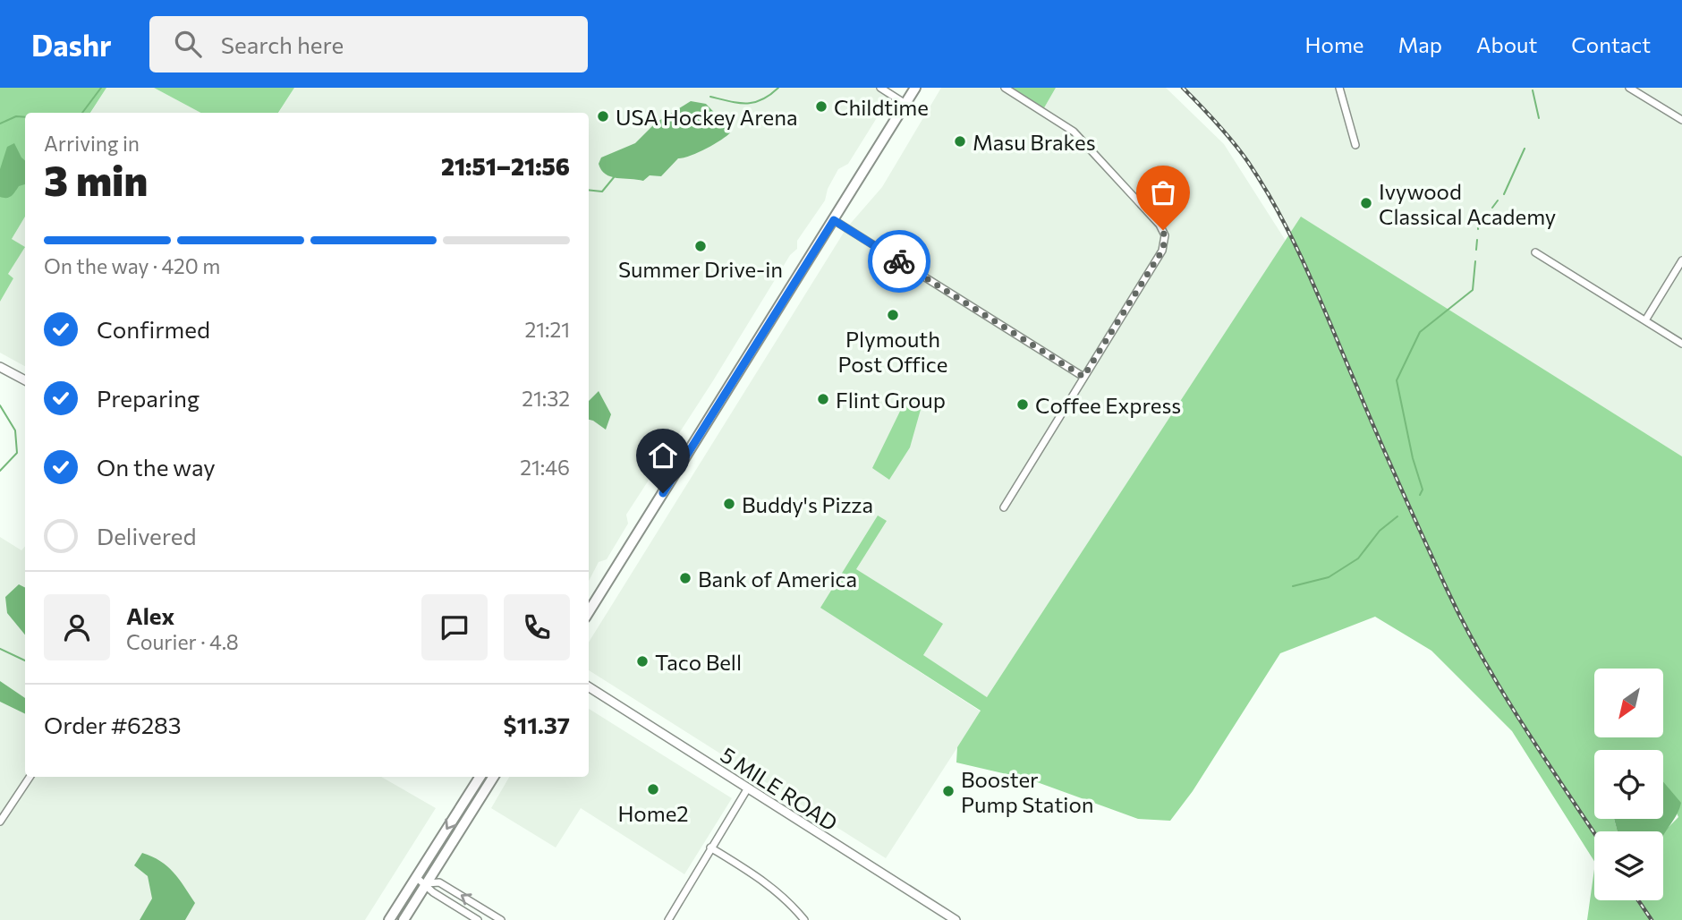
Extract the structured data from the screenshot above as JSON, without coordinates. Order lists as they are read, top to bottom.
{
  "streets": {
    "street": ["5 MILE ROAD"]
  },
  "places": [
    "Childtime",
    "USA Hockey Arena",
    "Masu Brakes",
    "Ivywood Classical Academy",
    "Summer Drive-in",
    "Plymouth Post Office",
    "Flint Group",
    "Coffee Express",
    "Buddy's Pizza",
    "Bank of America",
    "Taco Bell",
    "Home2",
    "Booster Pump Station"
  ],
  "north": "bottom left",
  "page": {
    "header": "Dashr",
    "search": "Search here",
    "nav": [
      "Home",
      "Map",
      "About",
      "Contact"
    ],
    "heading": ["3 min", "Arriving in", "21:51–21:56"],
    "panel": [
      "Alex",
      "Courier · 4.8",
      "Order #6283",
      "$11.37"
    ],
    "bar": "On the way · 420 m",
    "list": [
      ["Confirmed", "21:21"],
      ["Preparing", "21:32"],
      ["On the way", "21:46"],
      "Delivered"
    ]
  }
}
